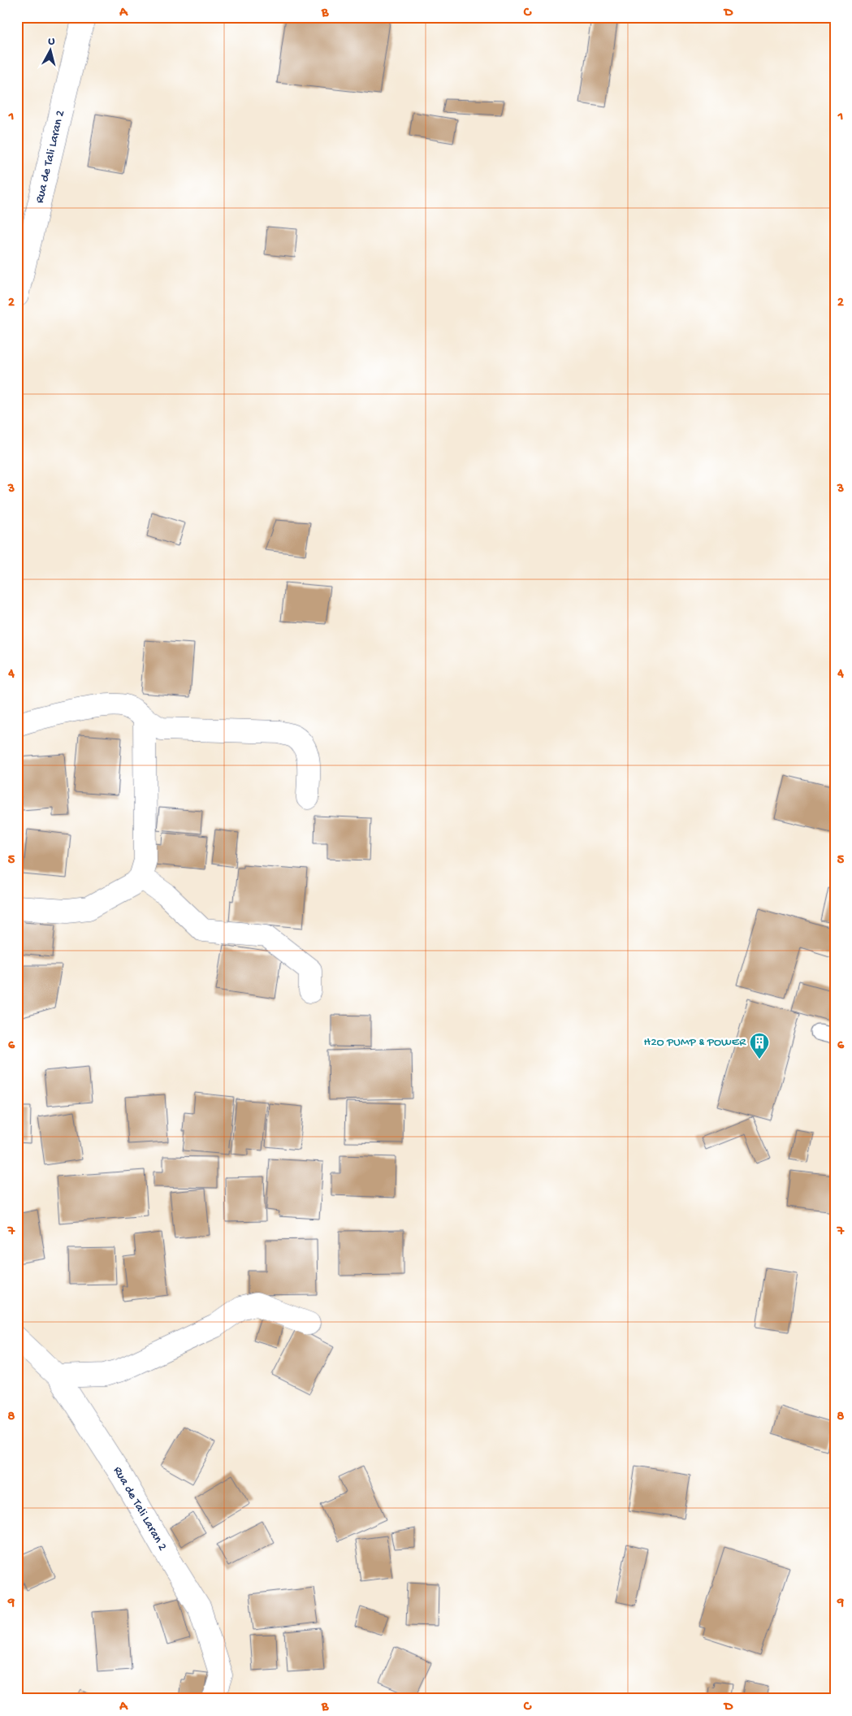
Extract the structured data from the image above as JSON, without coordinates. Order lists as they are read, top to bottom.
{
  "streets": {
    "street": ["Rua de Tali Laran 2"]
  },
  "places": {
    "building": ["H2O PUMP & POWER"]
  },
  "north": "top",
  "grid": {
    "columns": [
      "A",
      "B",
      "C",
      "D"
    ],
    "rows": [
      "1",
      "2",
      "3",
      "4",
      "5",
      "6",
      "7",
      "8",
      "9"
    ]
  }
}
